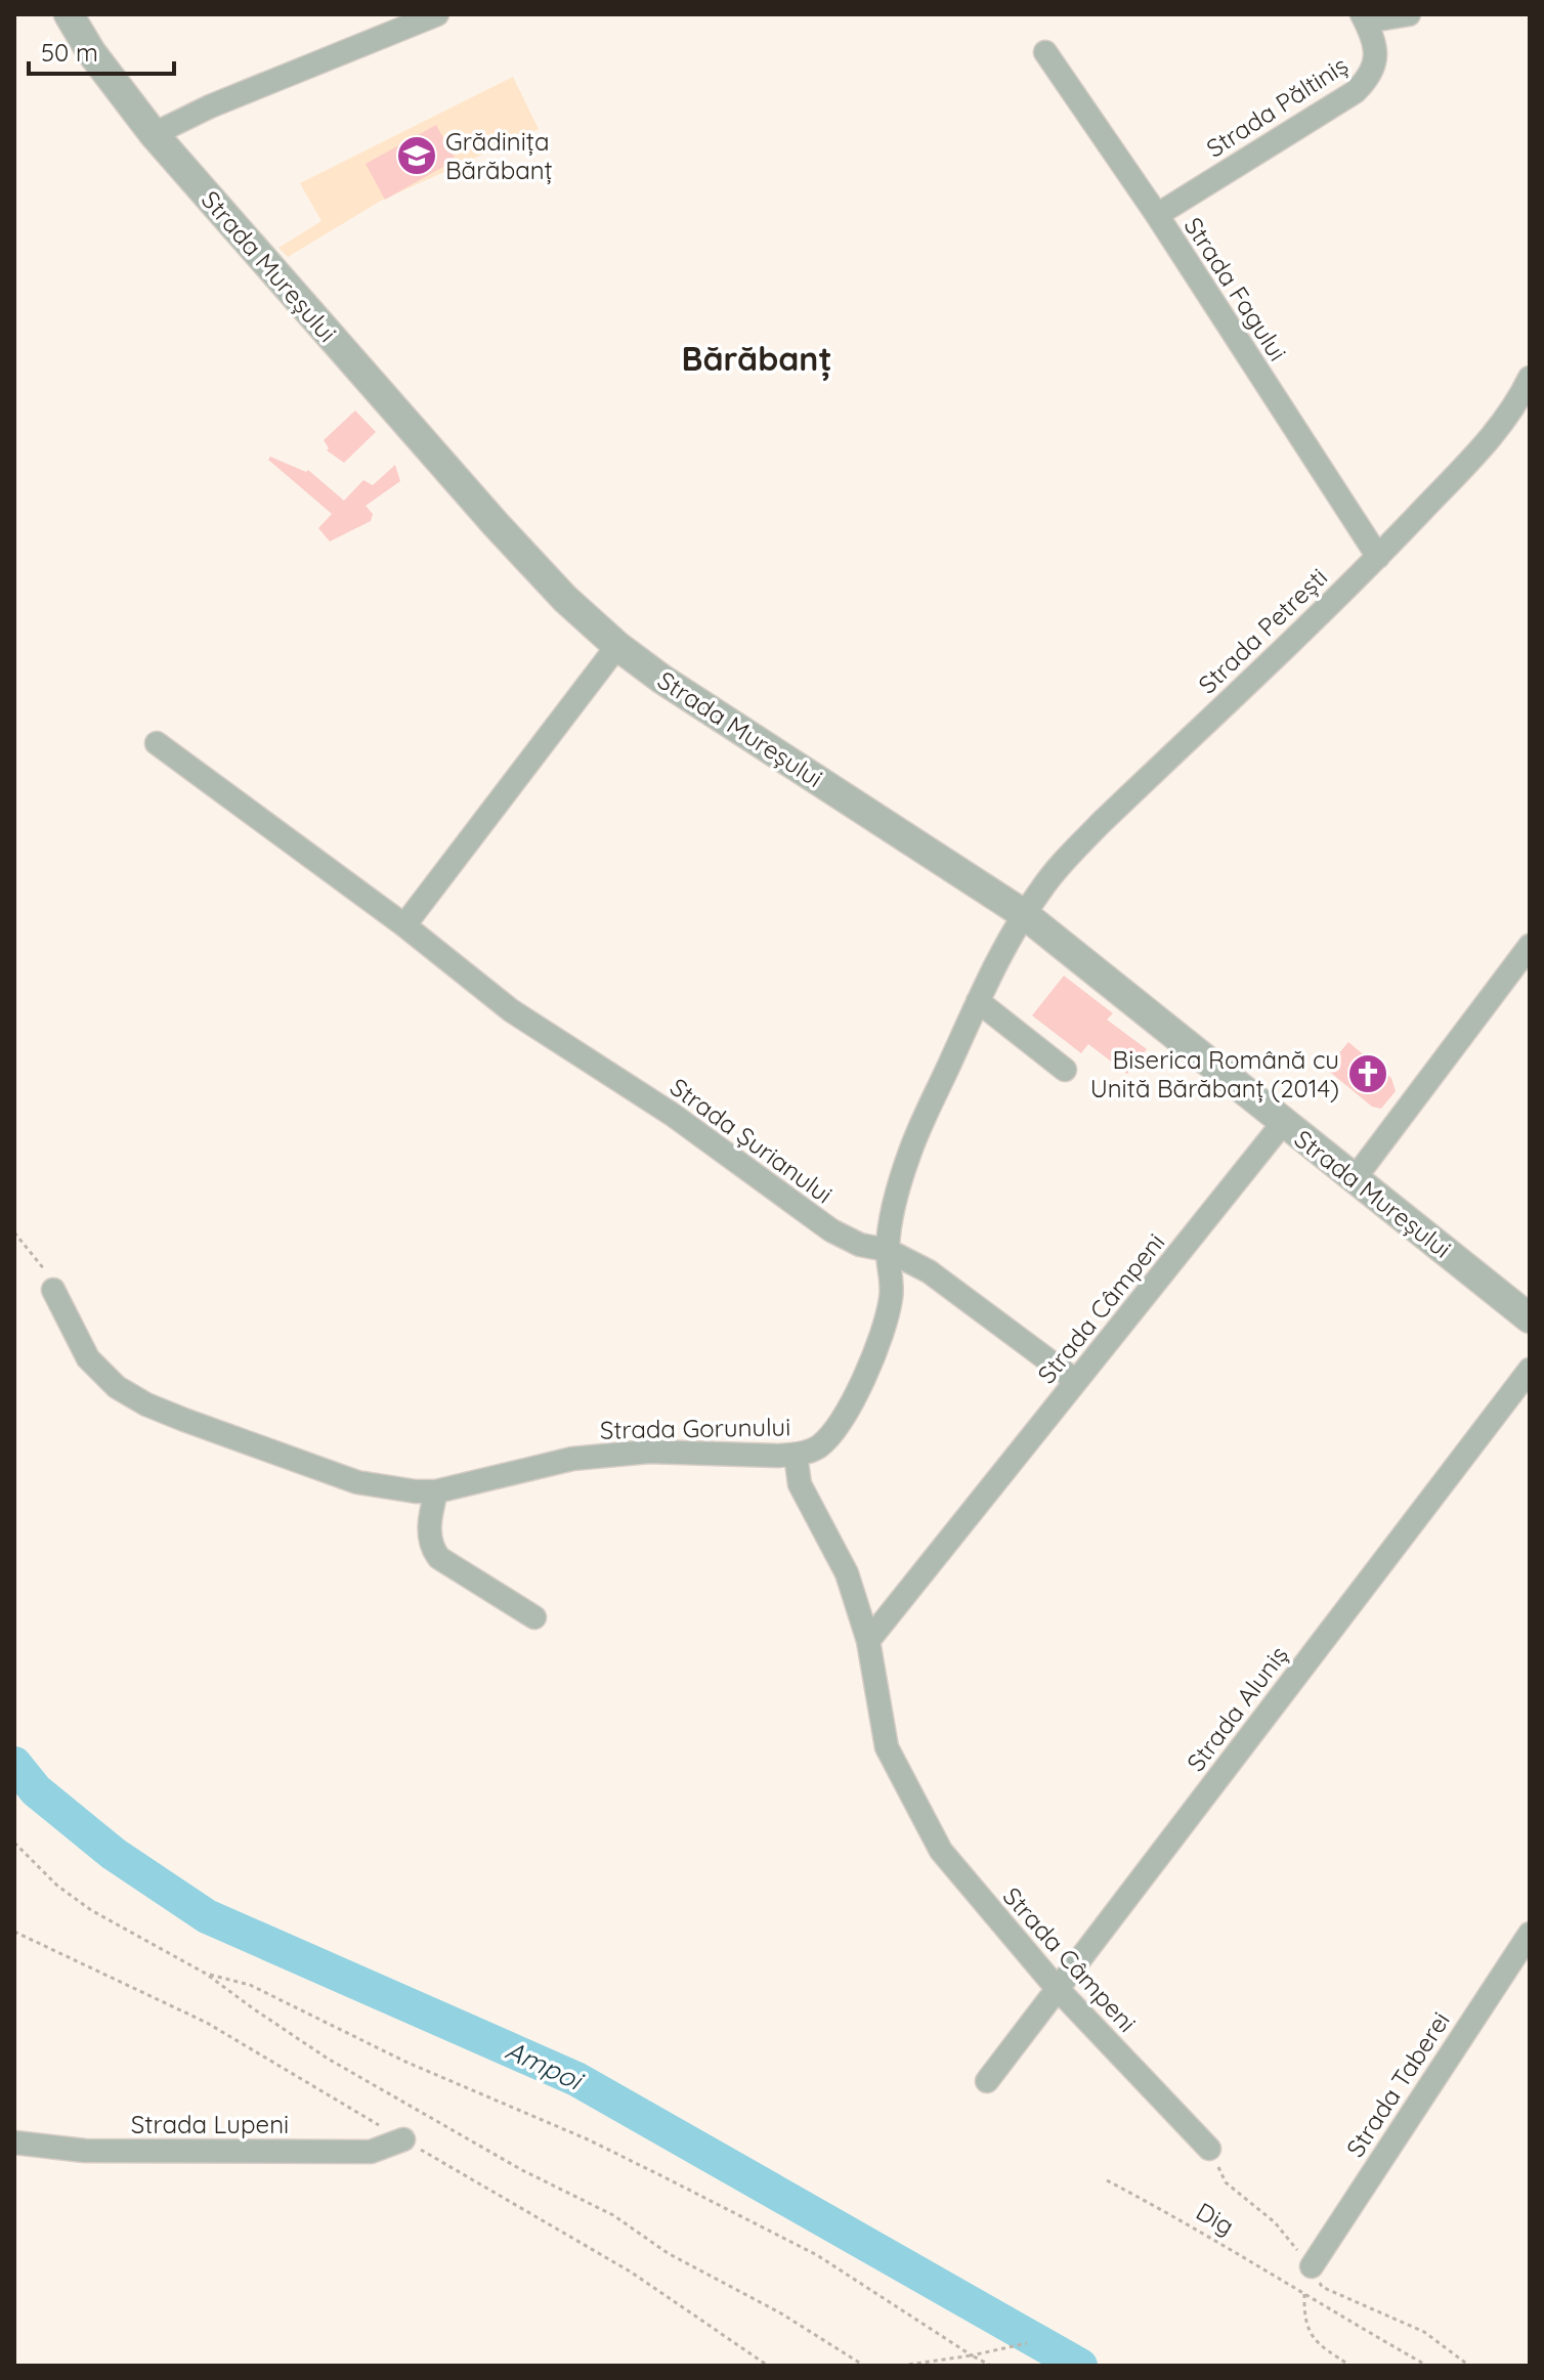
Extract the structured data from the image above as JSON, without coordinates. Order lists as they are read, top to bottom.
{
  "streets": {
    "street": [
      "Strada Păltiniș",
      "Strada Mureșului",
      "Strada Fagului",
      "Strada Petrești",
      "Strada Șurianului",
      "Strada Câmpeni",
      "Strada Gorunului",
      "Strada Aluniș",
      "Strada Taberei",
      "Strada Lupeni"
    ],
    "path": ["Dig"]
  },
  "crossings": [
    ["Strada Păltiniș", "Strada Fagului"],
    ["Strada Mureșului", "Strada Petrești"],
    ["Strada Mureșului", "Strada Câmpeni"],
    ["Strada Mureșului", "Strada Gorunului"],
    ["Strada Fagului", "Strada Petrești"],
    ["Strada Petrești", "Strada Gorunului"],
    ["Strada Șurianului", "Strada Câmpeni"],
    ["Strada Șurianului", "Strada Gorunului"],
    ["Strada Câmpeni", "Strada Gorunului"],
    ["Strada Câmpeni", "Strada Aluniș"]
  ],
  "districts": ["Bărăbanț"],
  "water": ["Ampoi"],
  "places": {
    "school or university": ["Grădinița Bărăbanț"],
    "church": ["Biserica Română cu Unită Bărăbanț (2014)"]
  },
  "scale_bar": "50 m"
}
